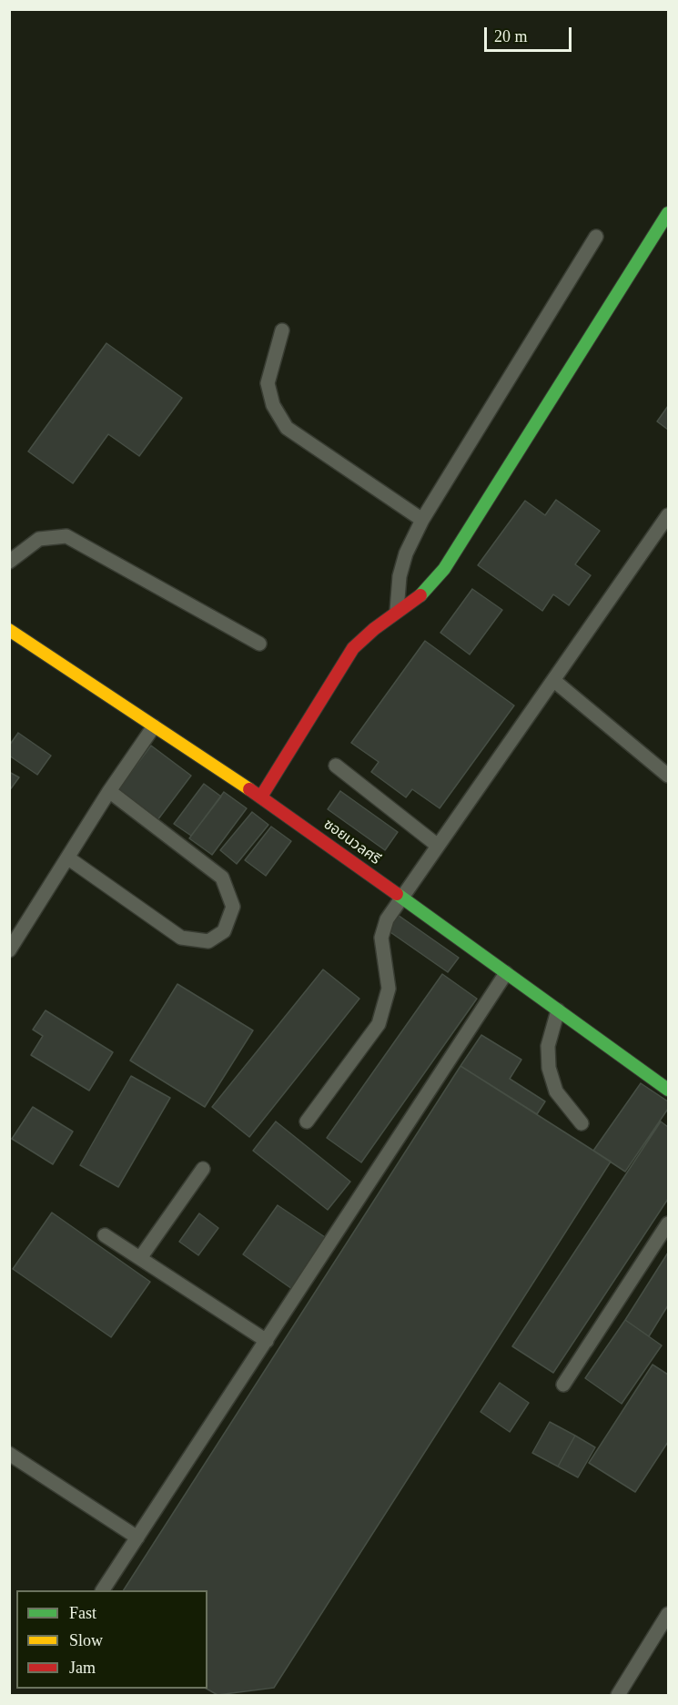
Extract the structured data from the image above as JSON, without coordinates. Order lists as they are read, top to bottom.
{
  "streets": {
    "street": ["ซอยนวลศรี"]
  },
  "legend": ["Fast", "Slow", "Jam"],
  "scale_bar": "20 m"
}
